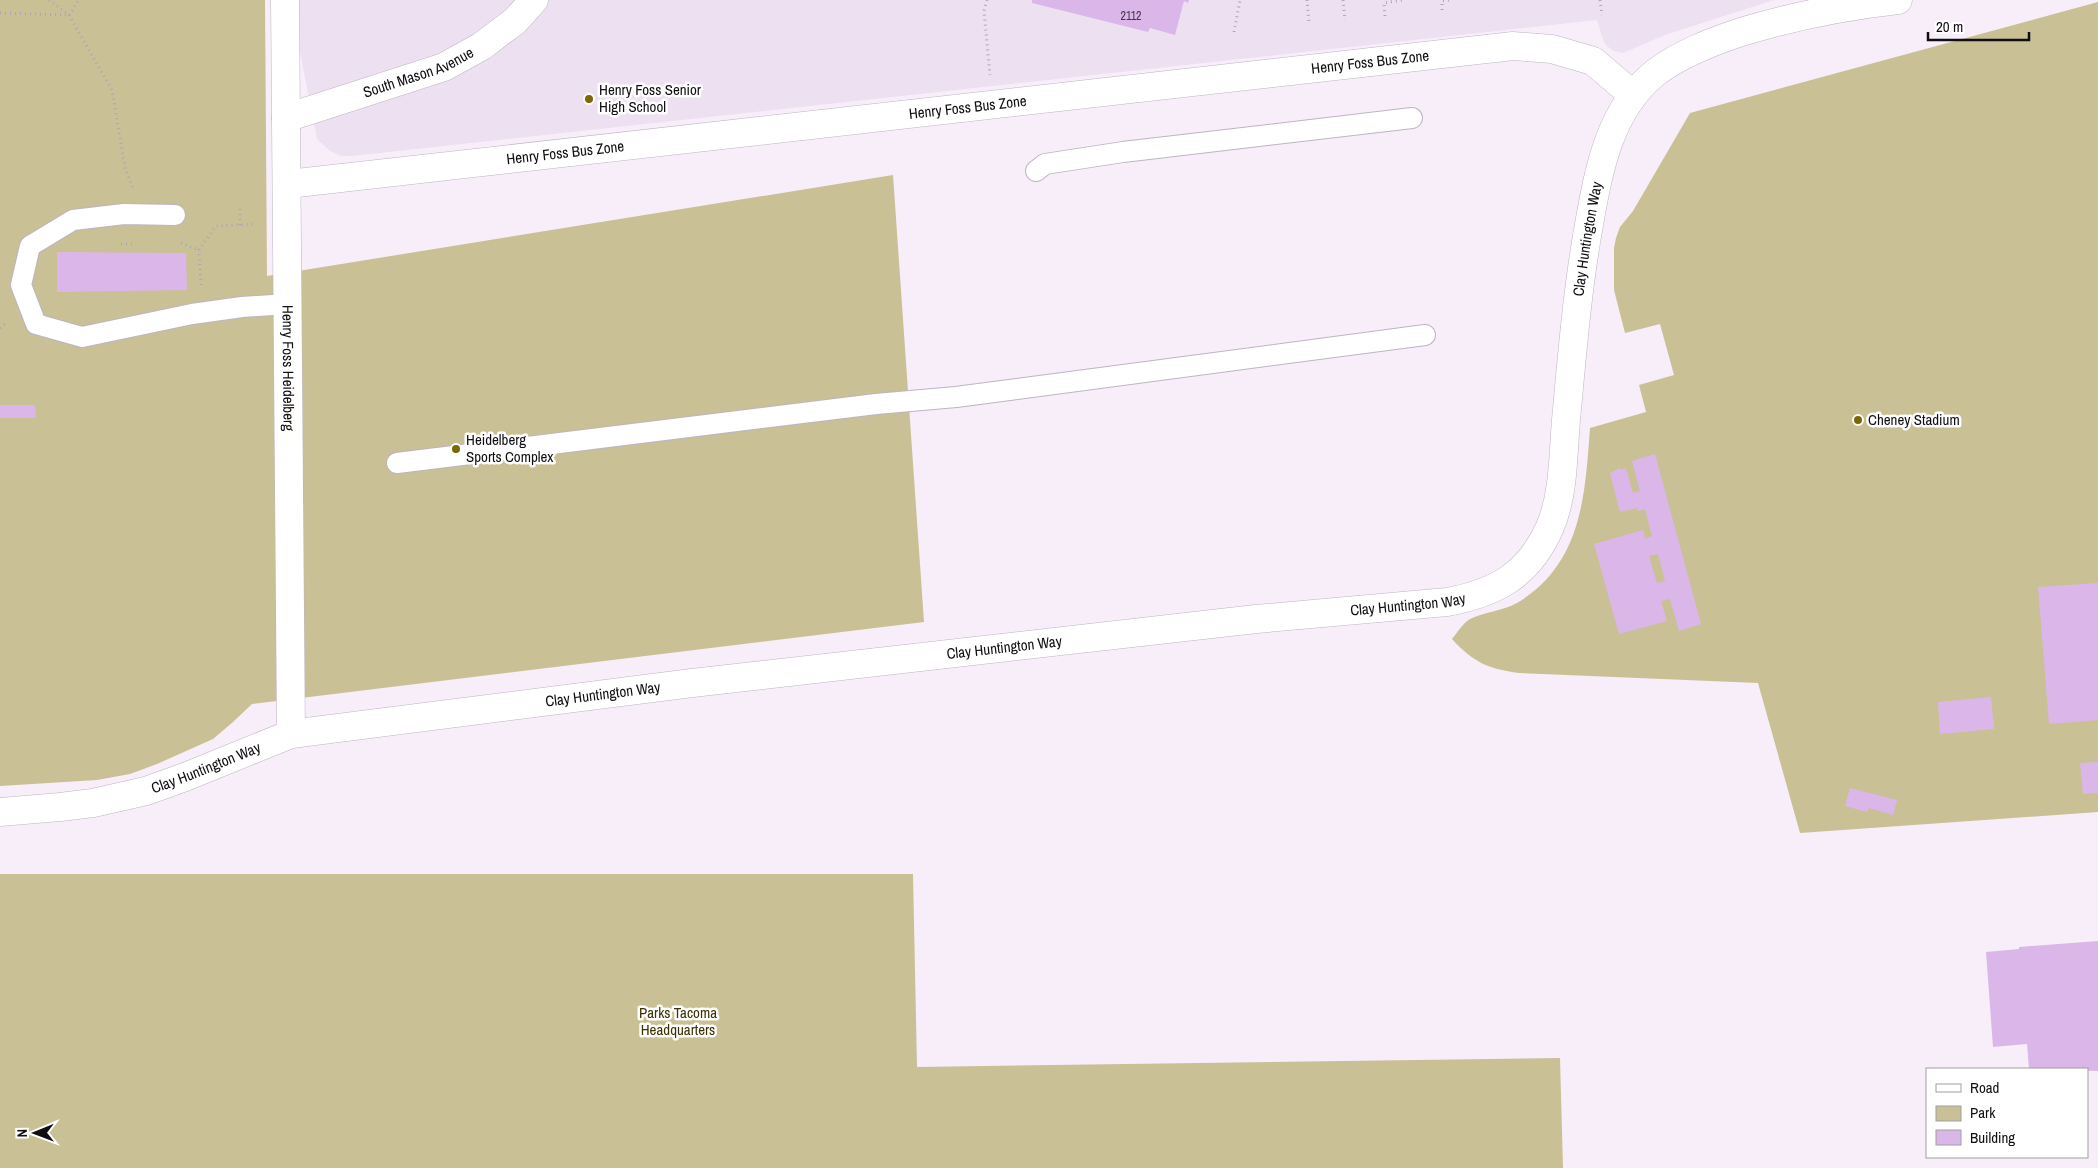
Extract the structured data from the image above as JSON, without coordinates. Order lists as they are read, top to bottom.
{
  "streets": {
    "street": [
      "Henry Foss Bus Zone",
      "South Mason Avenue",
      "Clay Huntington Way",
      "Henry Foss Heidelberg"
    ]
  },
  "crossings": [
    ["Henry Foss Bus Zone", "Clay Huntington Way"],
    ["Henry Foss Bus Zone", "Henry Foss Heidelberg"],
    ["South Mason Avenue", "Henry Foss Heidelberg"],
    ["Clay Huntington Way", "Henry Foss Heidelberg"]
  ],
  "parks": ["Parks Tacoma Headquarters"],
  "places": ["Henry Foss Senior High School", "Cheney Stadium", "Heidelberg Sports Complex"],
  "house_numbers": ["2112"],
  "legend": ["Road", "Park", "Building"],
  "scale_bar": "20 m",
  "north": "left"
}
